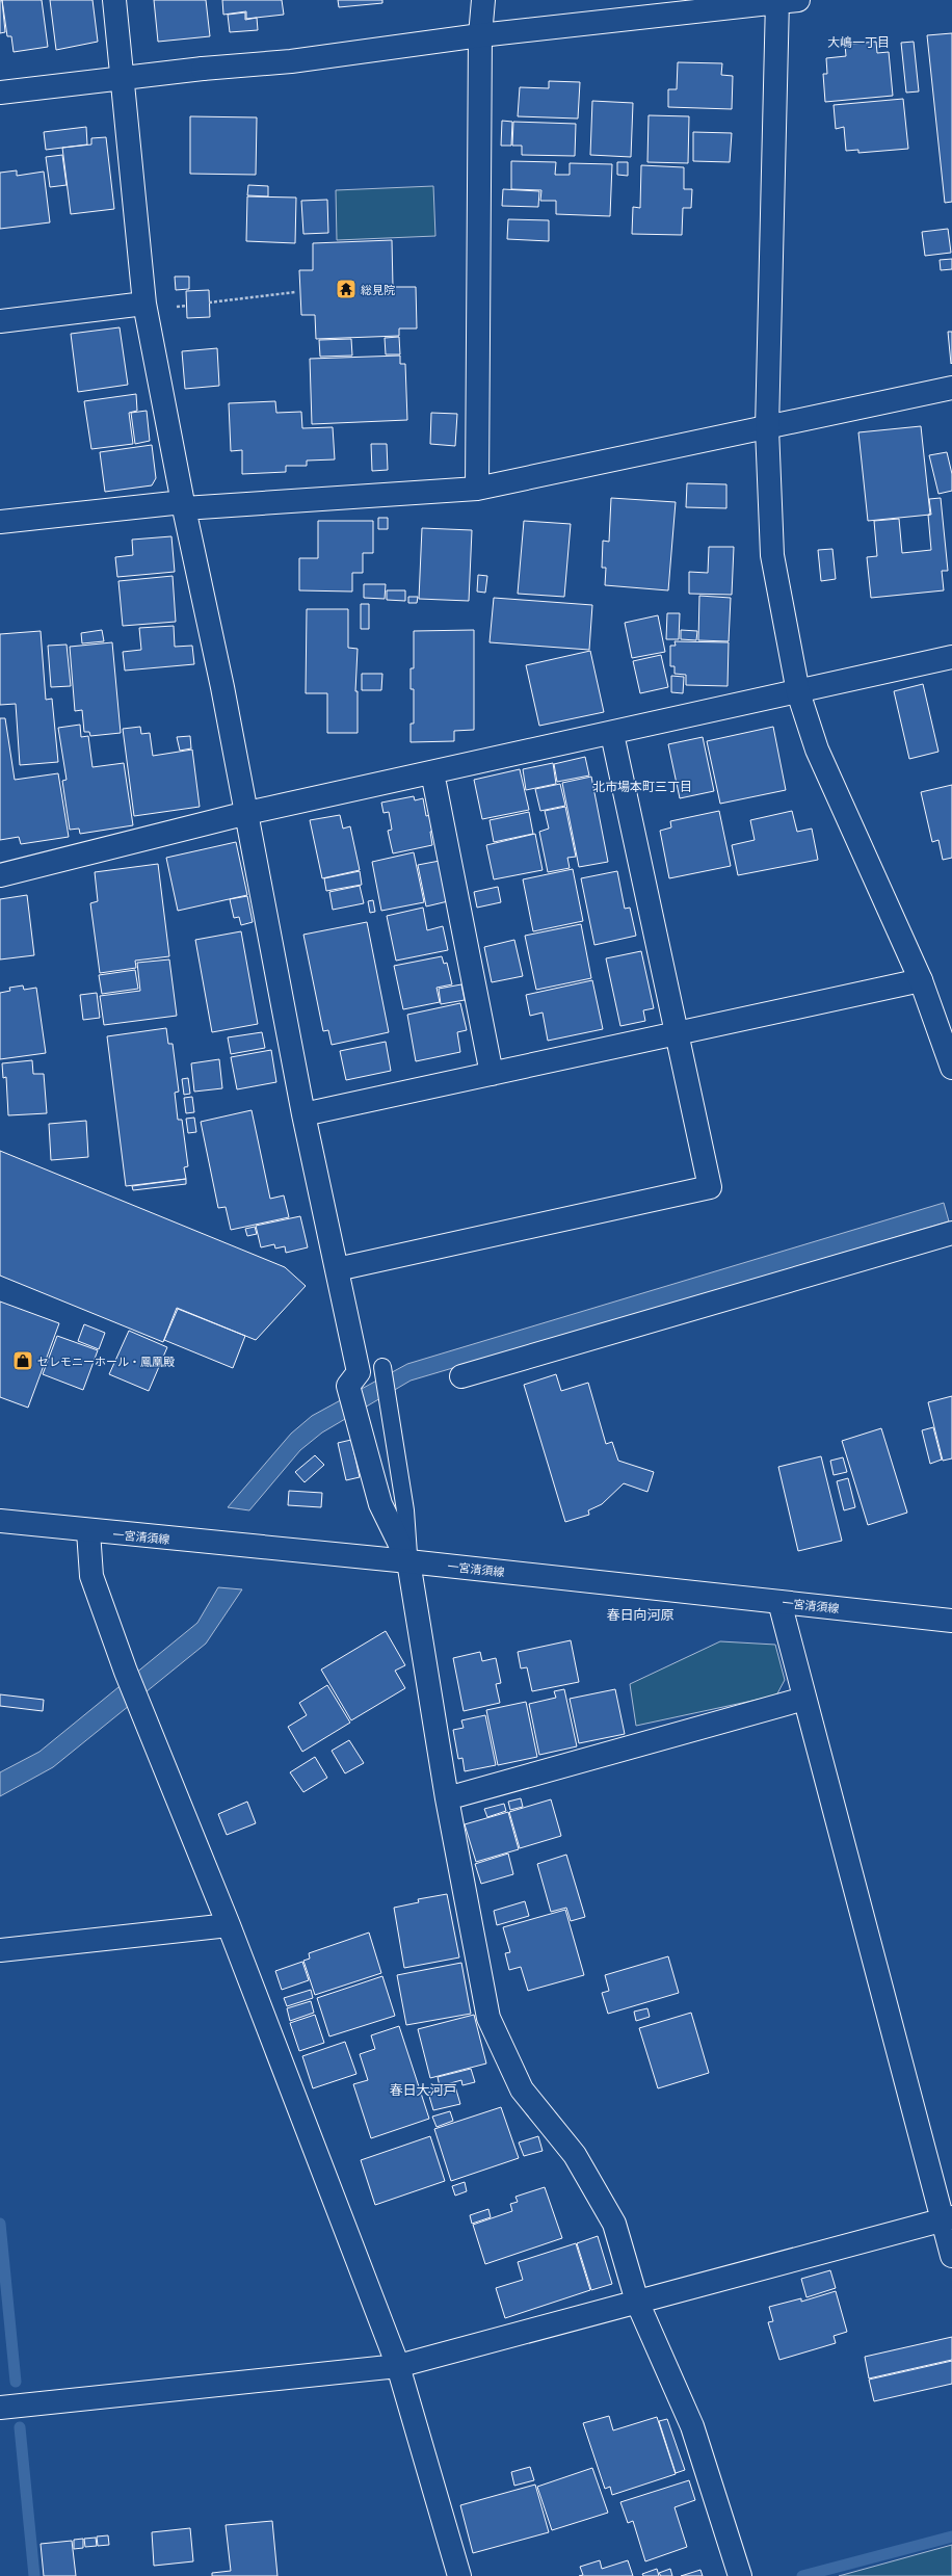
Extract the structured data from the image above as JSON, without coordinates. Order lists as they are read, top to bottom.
{
  "streets": {
    "street": ["一宮清須線"]
  },
  "districts": [
    "大嶋一丁目",
    "北市場本町三丁目",
    "春日向河原",
    "春日大河戸"
  ],
  "places": {
    "temple": ["総見院"],
    "shop": ["セレモニーホール・鳳凰殿"]
  }
}
